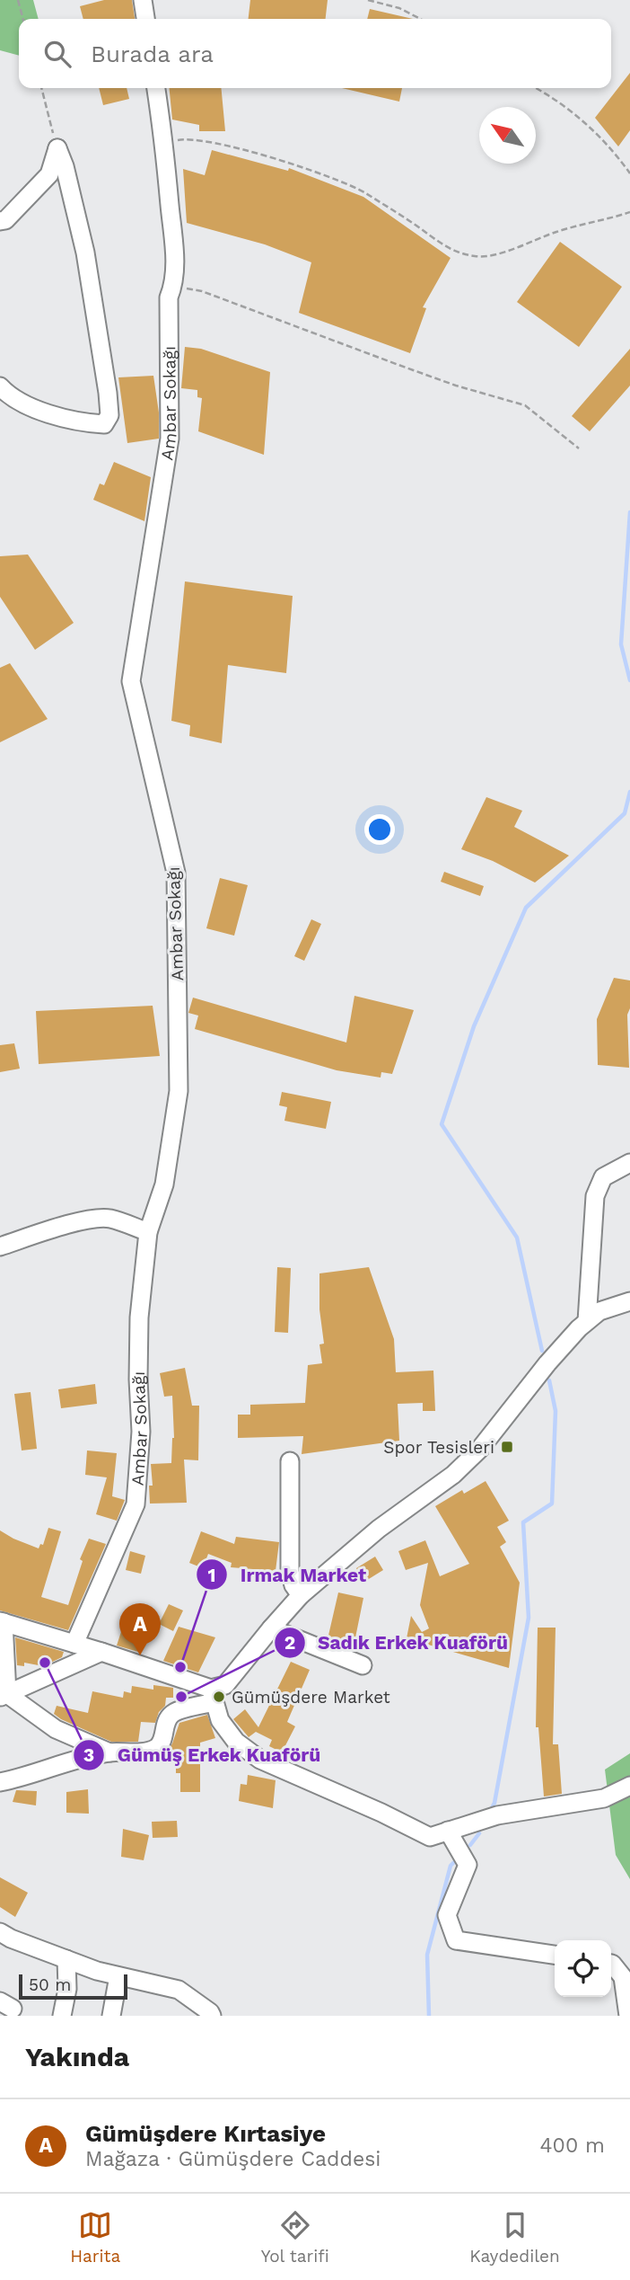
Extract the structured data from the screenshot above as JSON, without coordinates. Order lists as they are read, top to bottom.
{
  "streets": {
    "street": ["Ambar Sokağı"]
  },
  "places": {
    "transit": ["Spor Tesisleri"],
    "other": [
      "Gümüş Erkek Kuaförü",
      "Irmak Market",
      "Sadık Erkek Kuaförü",
      "Gümüşdere Market"
    ]
  },
  "scale_bar": "50 m",
  "north": "top left",
  "page": {
    "search": "Burada ara",
    "pins": "A",
    "scale": "50 m",
    "heading": "Yakında",
    "list": [
      {
        "mark": "A",
        "name": "Gümüşdere Kırtasiye",
        "note": "Mağaza · Gümüşdere Caddesi",
        "value": "400 m"
      }
    ],
    "nav": ["Harita", "Yol tarifi", "Kaydedilen"]
  }
}
